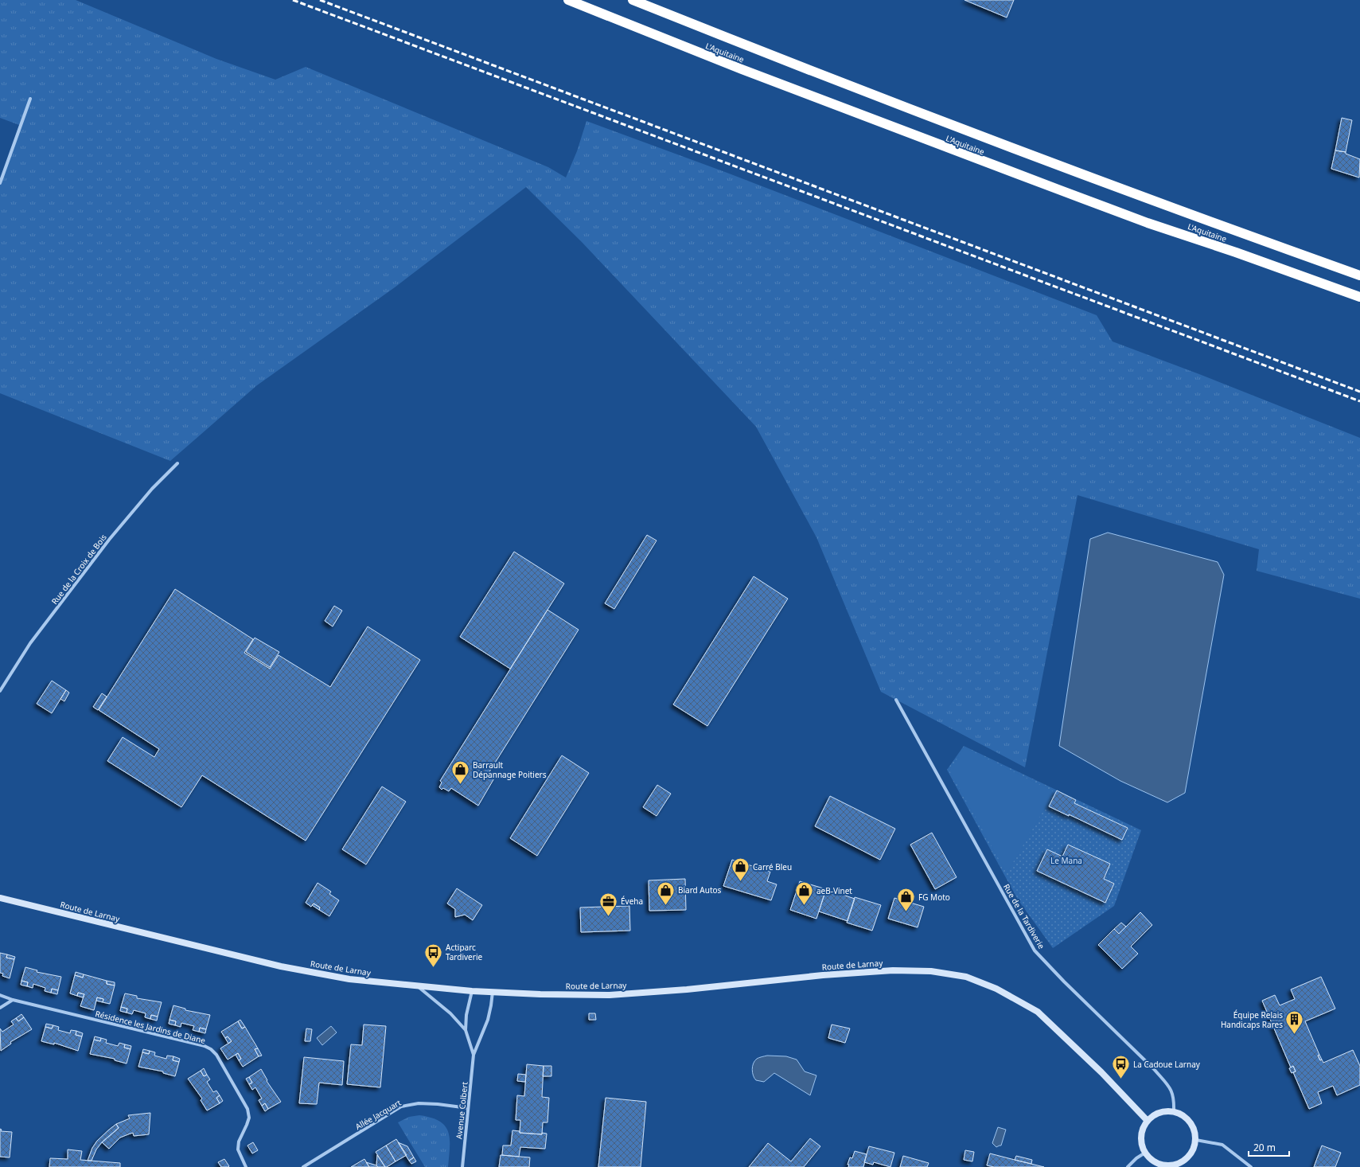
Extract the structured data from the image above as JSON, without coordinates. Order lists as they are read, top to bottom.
{
  "streets": {
    "highway": ["L'Aquitaine"],
    "street": [
      "Rue de la Croix de Bois",
      "Route de Larnay",
      "Rue de la Tardiverie",
      "Résidence les Jardins de Diane",
      "Avenue Colbert",
      "Allée Jacquart"
    ]
  },
  "crossings": [
    ["Route de Larnay", "Rue de la Tardiverie"],
    ["Route de Larnay", "Avenue Colbert"],
    ["Avenue Colbert", "Allée Jacquart"]
  ],
  "parks": ["Le Mana"],
  "places": {
    "shop": [
      "Barrault Dépannage Poitiers",
      "Carré Bleu",
      "Biard Autos",
      "aeB-Vinet",
      "FG Moto"
    ],
    "office": ["Éveha"],
    "bus stop": ["Actiparc Tardiverie", "La Cadoue Larnay"],
    "building": ["Équipe Relais Handicaps Rares"]
  },
  "scale_bar": "20 m"
}
